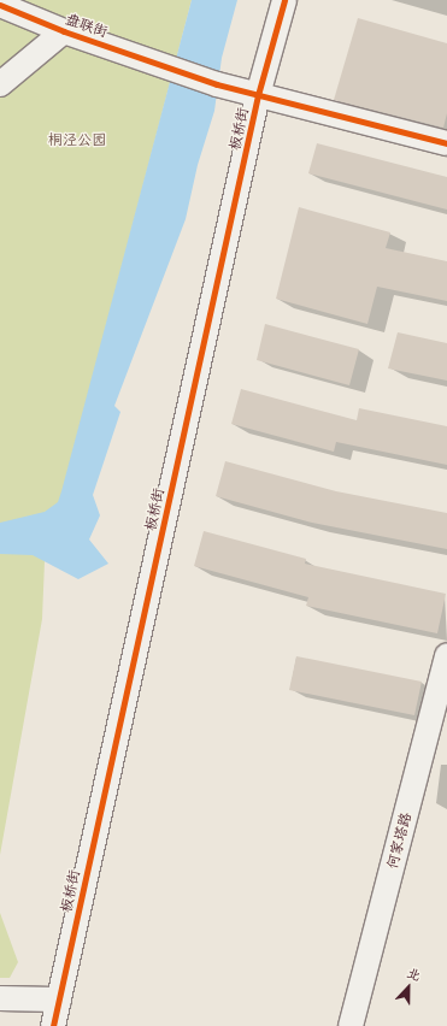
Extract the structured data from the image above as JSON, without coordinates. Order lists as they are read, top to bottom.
{
  "streets": {
    "street": ["盘联街", "板桥街", "何家塔路"]
  },
  "crossings": [
    ["盘联街", "板桥街"]
  ],
  "parks": ["桐泾公园"],
  "north": "top"
}
